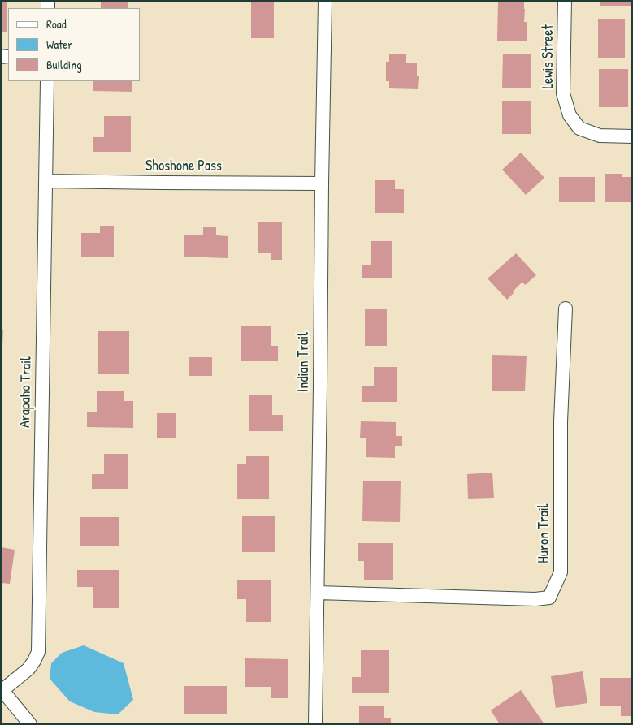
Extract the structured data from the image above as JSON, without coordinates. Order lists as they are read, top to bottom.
{
  "streets": {
    "street": [
      "Lewis Street",
      "Shoshone Pass",
      "Indian Trail",
      "Arapaho Trail",
      "Huron Trail"
    ]
  },
  "crossings": [
    ["Shoshone Pass", "Indian Trail"],
    ["Shoshone Pass", "Arapaho Trail"],
    ["Indian Trail", "Huron Trail"]
  ],
  "legend": ["Road", "Water", "Building"]
}
